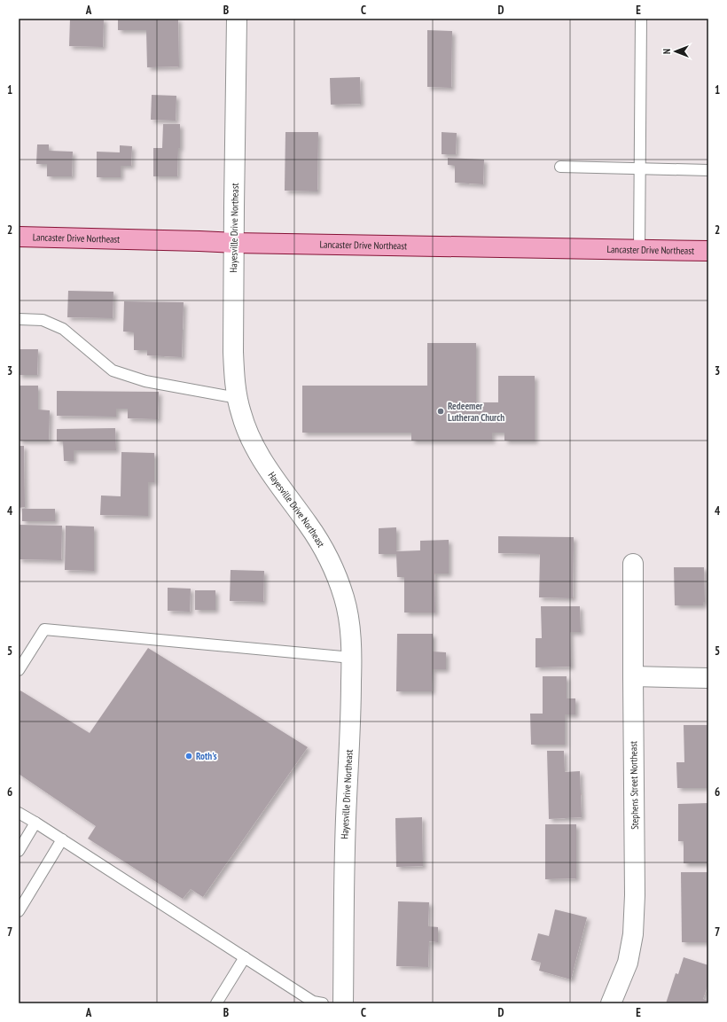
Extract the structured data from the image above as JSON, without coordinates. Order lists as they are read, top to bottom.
{
  "streets": {
    "main road": ["Lancaster Drive Northeast"],
    "street": ["Hayesville Drive Northeast", "Stephens Street Northeast"]
  },
  "crossings": [
    ["Hayesville Drive Northeast", "Lancaster Drive Northeast"]
  ],
  "places": ["Redeemer Lutheran Church", "Roth's"],
  "north": "left",
  "grid": {
    "columns": [
      "A",
      "B",
      "C",
      "D",
      "E"
    ],
    "rows": [
      "1",
      "2",
      "3",
      "4",
      "5",
      "6",
      "7"
    ]
  }
}
